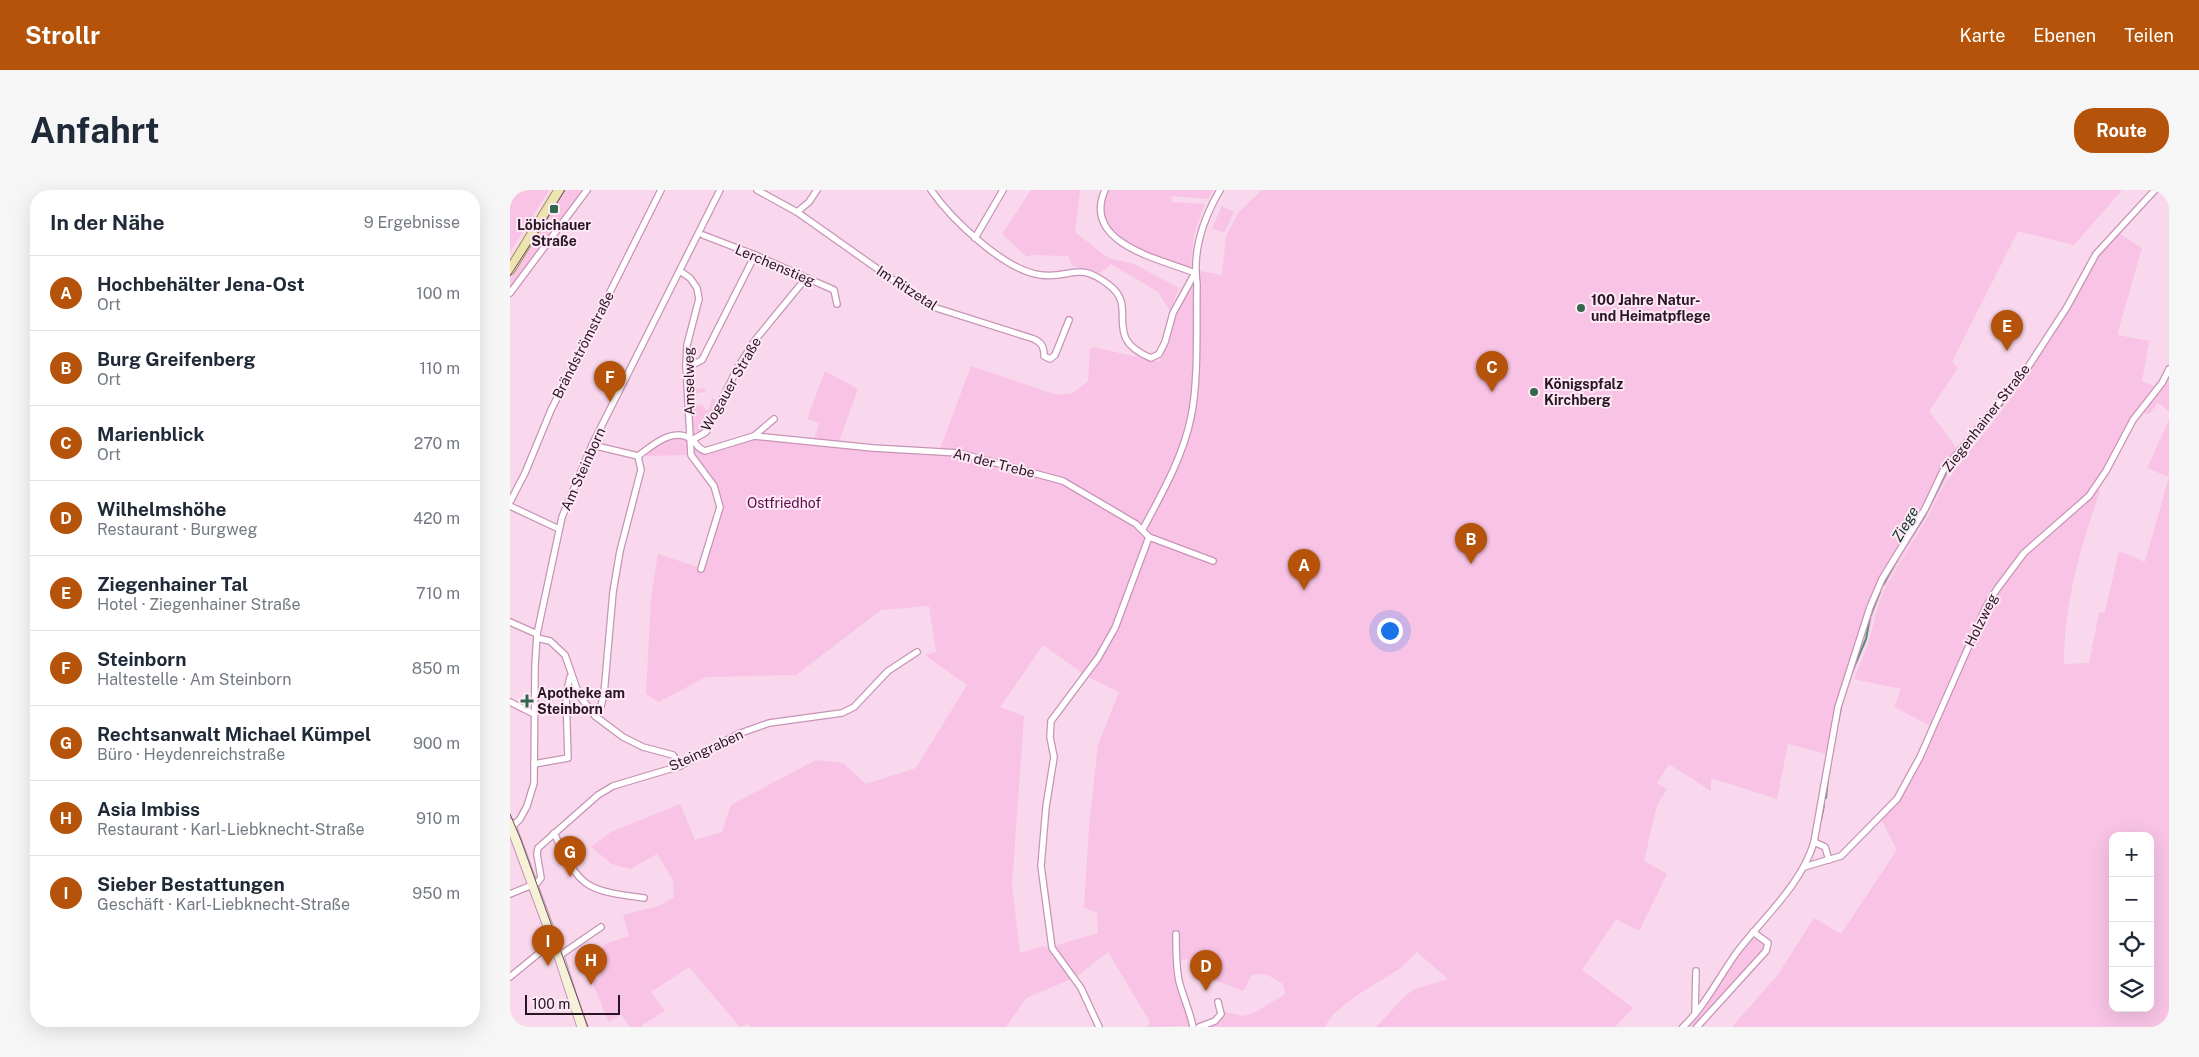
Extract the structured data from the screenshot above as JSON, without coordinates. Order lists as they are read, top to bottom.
{
  "streets": {
    "street": [
      "Lerchenstieg",
      "Im Ritzetal",
      "Brändströmstraße",
      "Amselweg",
      "Wogauer Straße",
      "Ziegenhainer Straße",
      "An der Trebe",
      "Am Steinborn",
      "Holzweg",
      "Steingraben"
    ]
  },
  "crossings": [
    ["Lerchenstieg", "Wogauer Straße"],
    ["Amselweg", "Wogauer Straße"],
    ["Amselweg", "An der Trebe"],
    ["Amselweg", "Am Steinborn"],
    ["Wogauer Straße", "An der Trebe"],
    ["Ziegenhainer Straße", "Holzweg"]
  ],
  "water": ["Ziege"],
  "parks": ["Ostfriedhof"],
  "places": {
    "transit": ["Löbichauer Straße"],
    "other": ["100 Jahre Natur- und Heimatpflege", "Königspfalz Kirchberg"],
    "health": ["Apotheke am Steinborn"]
  },
  "scale_bar": "100 m",
  "page": {
    "header": "Strollr",
    "nav": ["Karte", "Ebenen", "Teilen"],
    "buttons": "Route",
    "title": "Anfahrt",
    "heading": ["In der Nähe", "9 Ergebnisse"],
    "list": [
      {
        "mark": "A",
        "name": "Hochbehälter Jena-Ost",
        "note": "Ort",
        "value": "100 m"
      },
      {
        "mark": "B",
        "name": "Burg Greifenberg",
        "note": "Ort",
        "value": "110 m"
      },
      {
        "mark": "C",
        "name": "Marienblick",
        "note": "Ort",
        "value": "270 m"
      },
      {
        "mark": "D",
        "name": "Wilhelmshöhe",
        "note": "Restaurant · Burgweg",
        "value": "420 m"
      },
      {
        "mark": "E",
        "name": "Ziegenhainer Tal",
        "note": "Hotel · Ziegenhainer Straße",
        "value": "710 m"
      },
      {
        "mark": "F",
        "name": "Steinborn",
        "note": "Haltestelle · Am Steinborn",
        "value": "850 m"
      },
      {
        "mark": "G",
        "name": "Rechtsanwalt Michael Kümpel",
        "note": "Büro · Heydenreichstraße",
        "value": "900 m"
      },
      {
        "mark": "H",
        "name": "Asia Imbiss",
        "note": "Restaurant · Karl-Liebknecht-Straße",
        "value": "910 m"
      },
      {
        "mark": "I",
        "name": "Sieber Bestattungen",
        "note": "Geschäft · Karl-Liebknecht-Straße",
        "value": "950 m"
      }
    ],
    "pins": [
      "E",
      "C",
      "F",
      "B",
      "A",
      "G",
      "I",
      "H",
      "D"
    ],
    "map_buttons": ["+", "−"],
    "scale": "100 m"
  }
}
